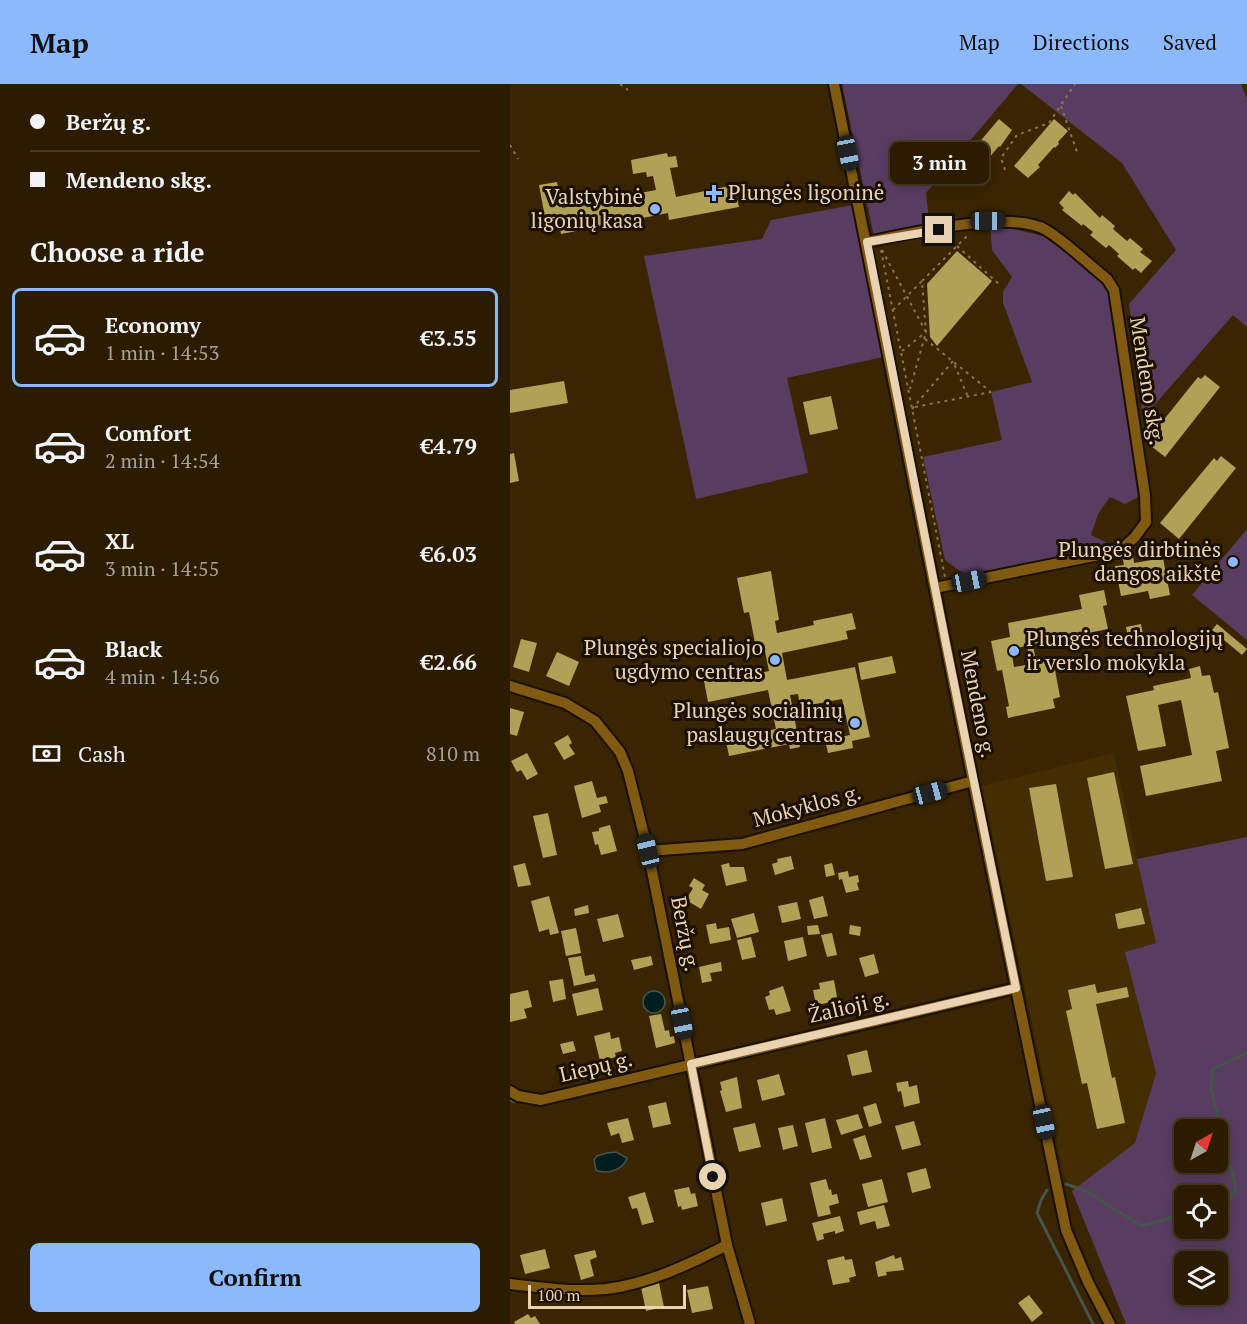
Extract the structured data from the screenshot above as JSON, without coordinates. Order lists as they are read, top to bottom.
{
  "streets": {
    "street": [
      "Mendeno skg.",
      "Mendeno g.",
      "Mokyklos g.",
      "Beržų g.",
      "Žalioji g.",
      "Liepų g."
    ]
  },
  "crossings": [
    ["Mendeno skg.", "Mendeno g."],
    ["Mendeno g.", "Mokyklos g."],
    ["Mendeno g.", "Žalioji g."],
    ["Mokyklos g.", "Beržų g."],
    ["Beržų g.", "Žalioji g."],
    ["Beržų g.", "Liepų g."],
    ["Žalioji g.", "Liepų g."]
  ],
  "places": {
    "health": ["Plungės ligoninė"],
    "other": [
      "Valstybinė ligonių kasa",
      "Plungės dirbtinės dangos aikštė",
      "Plungės technologijų ir verslo mokykla",
      "Plungės specialiojo ugdymo centras",
      "Plungės socialinių paslaugų centras"
    ]
  },
  "scale_bar": "100 m",
  "north": "top right",
  "page": {
    "header": "Map",
    "nav": ["Map", "Directions", "Saved"],
    "banner": ["Beržų g.", "Mendeno skg."],
    "bubble": "3 min",
    "heading": "Choose a ride",
    "list": [
      {
        "name": "Economy",
        "note": "1 min · 14:53",
        "value": "€3.55"
      },
      {
        "name": "Comfort",
        "note": "2 min · 14:54",
        "value": "€4.79"
      },
      {
        "name": "XL",
        "note": "3 min · 14:55",
        "value": "€6.03"
      },
      {
        "name": "Black",
        "note": "4 min · 14:56",
        "value": "€2.66"
      }
    ],
    "pay": ["Cash", "810 m"],
    "buttons": "Confirm",
    "scale": "100 m"
  }
}
